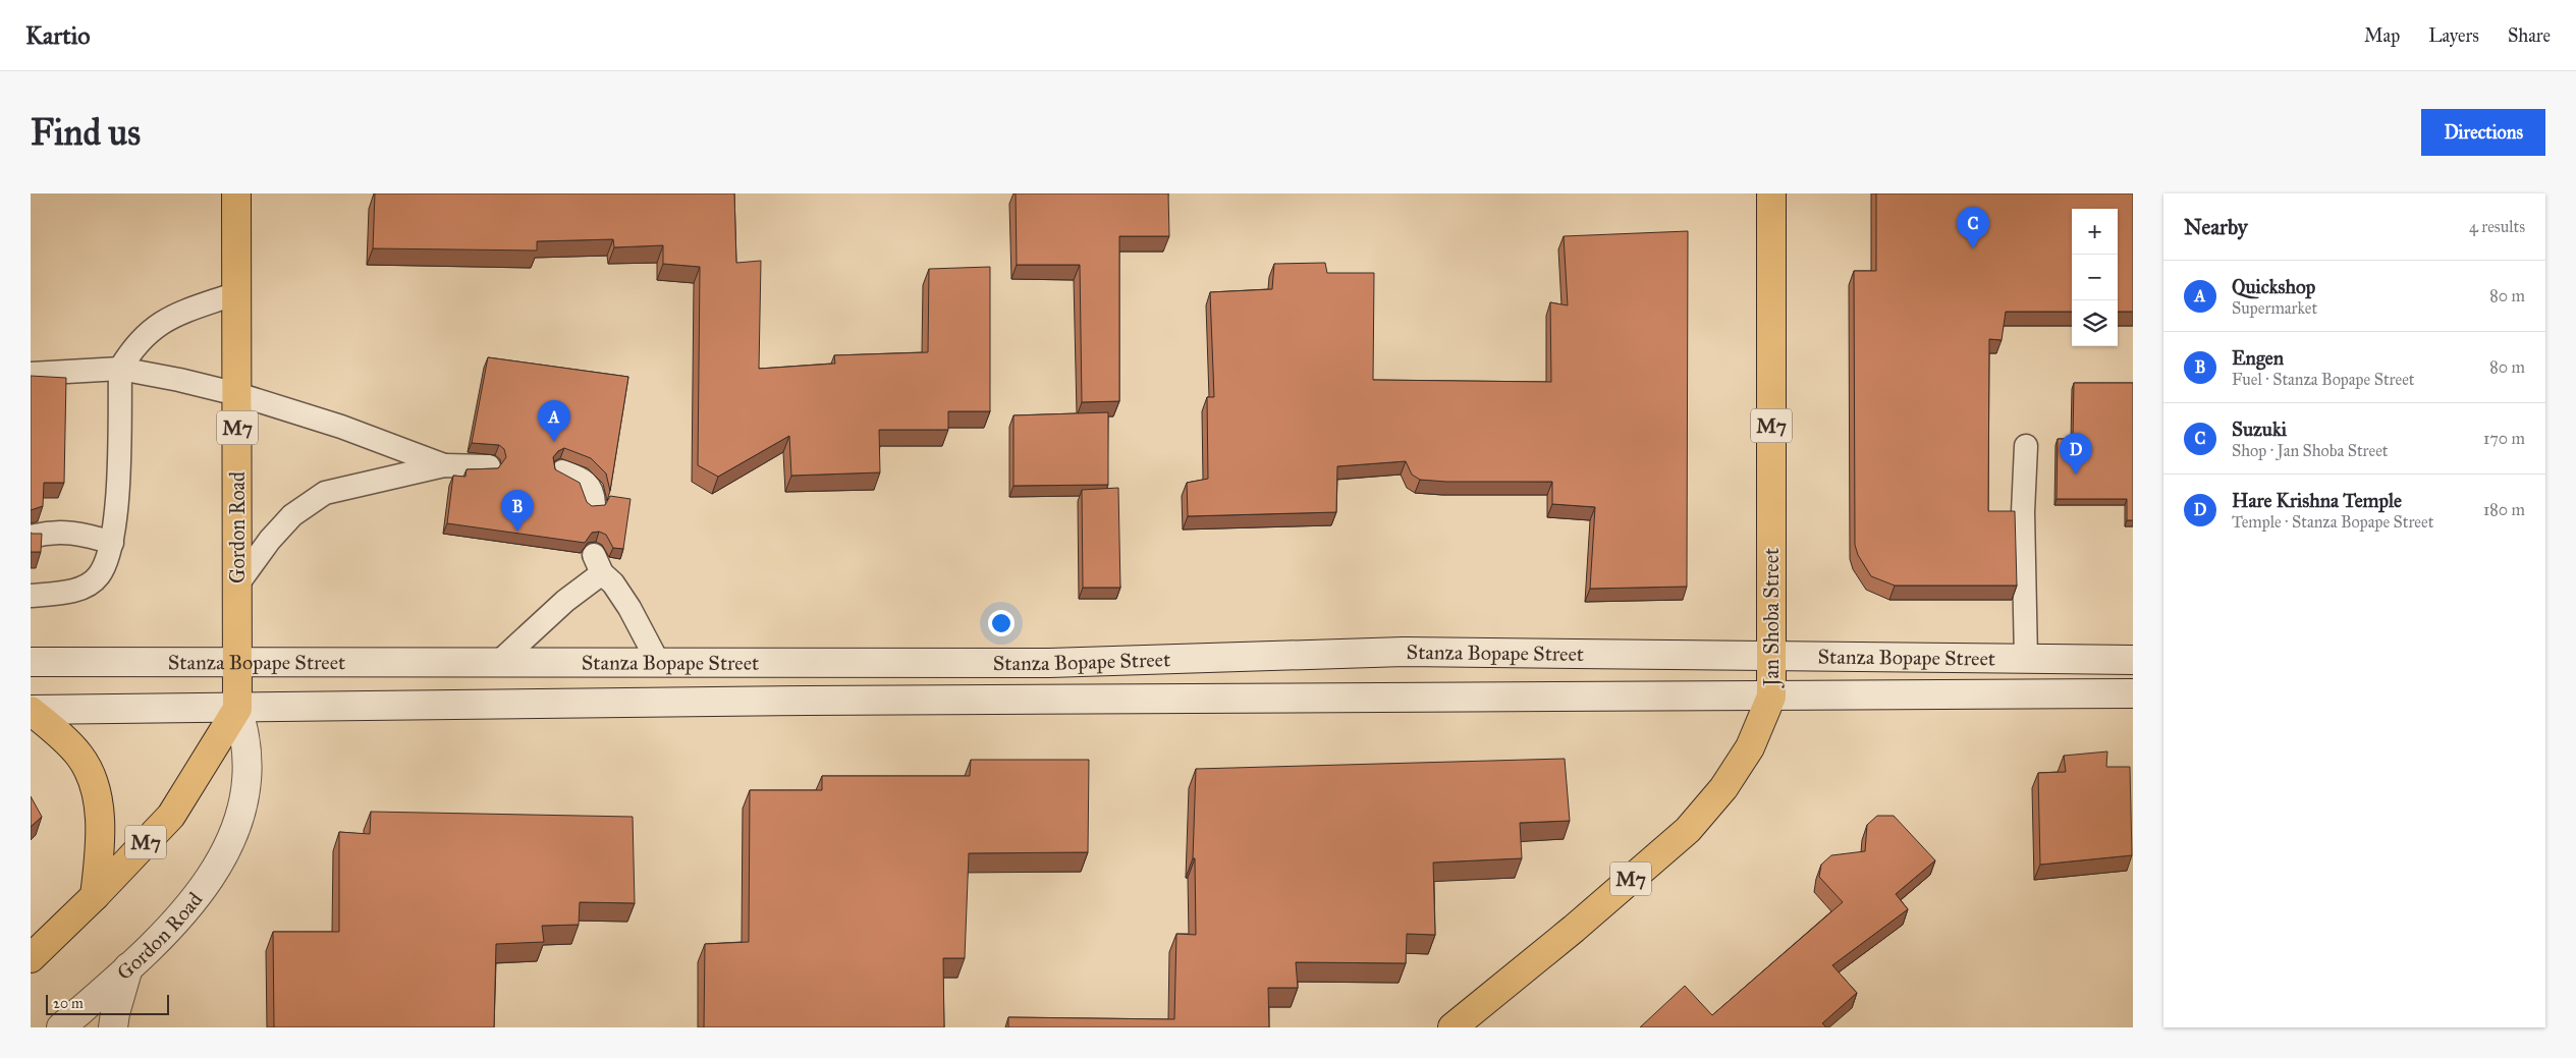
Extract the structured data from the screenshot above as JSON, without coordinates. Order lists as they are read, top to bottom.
{
  "streets": {
    "main road": [
      "M7",
      "Gordon Road",
      "Jan Shoba Street",
      "Stanza Bopape Street"
    ]
  },
  "crossings": [
    ["M7", "Gordon Road"],
    ["M7", "Stanza Bopape Street"],
    ["Gordon Road", "Stanza Bopape Street"],
    ["Jan Shoba Street", "Stanza Bopape Street"]
  ],
  "scale_bar": "20 m",
  "page": {
    "header": "Kartio",
    "nav": ["Map", "Layers", "Share"],
    "buttons": "Directions",
    "title": "Find us",
    "heading": ["Nearby", "4 results"],
    "pins": [
      "C",
      "A",
      "D",
      "B"
    ],
    "map_buttons": ["+", "−"],
    "list": [
      {
        "mark": "A",
        "name": "Quickshop",
        "note": "Supermarket",
        "value": "80 m"
      },
      {
        "mark": "B",
        "name": "Engen",
        "note": "Fuel · Stanza Bopape Street",
        "value": "80 m"
      },
      {
        "mark": "C",
        "name": "Suzuki",
        "note": "Shop · Jan Shoba Street",
        "value": "170 m"
      },
      {
        "mark": "D",
        "name": "Hare Krishna Temple",
        "note": "Temple · Stanza Bopape Street",
        "value": "180 m"
      }
    ],
    "scale": "20 m"
  }
}
